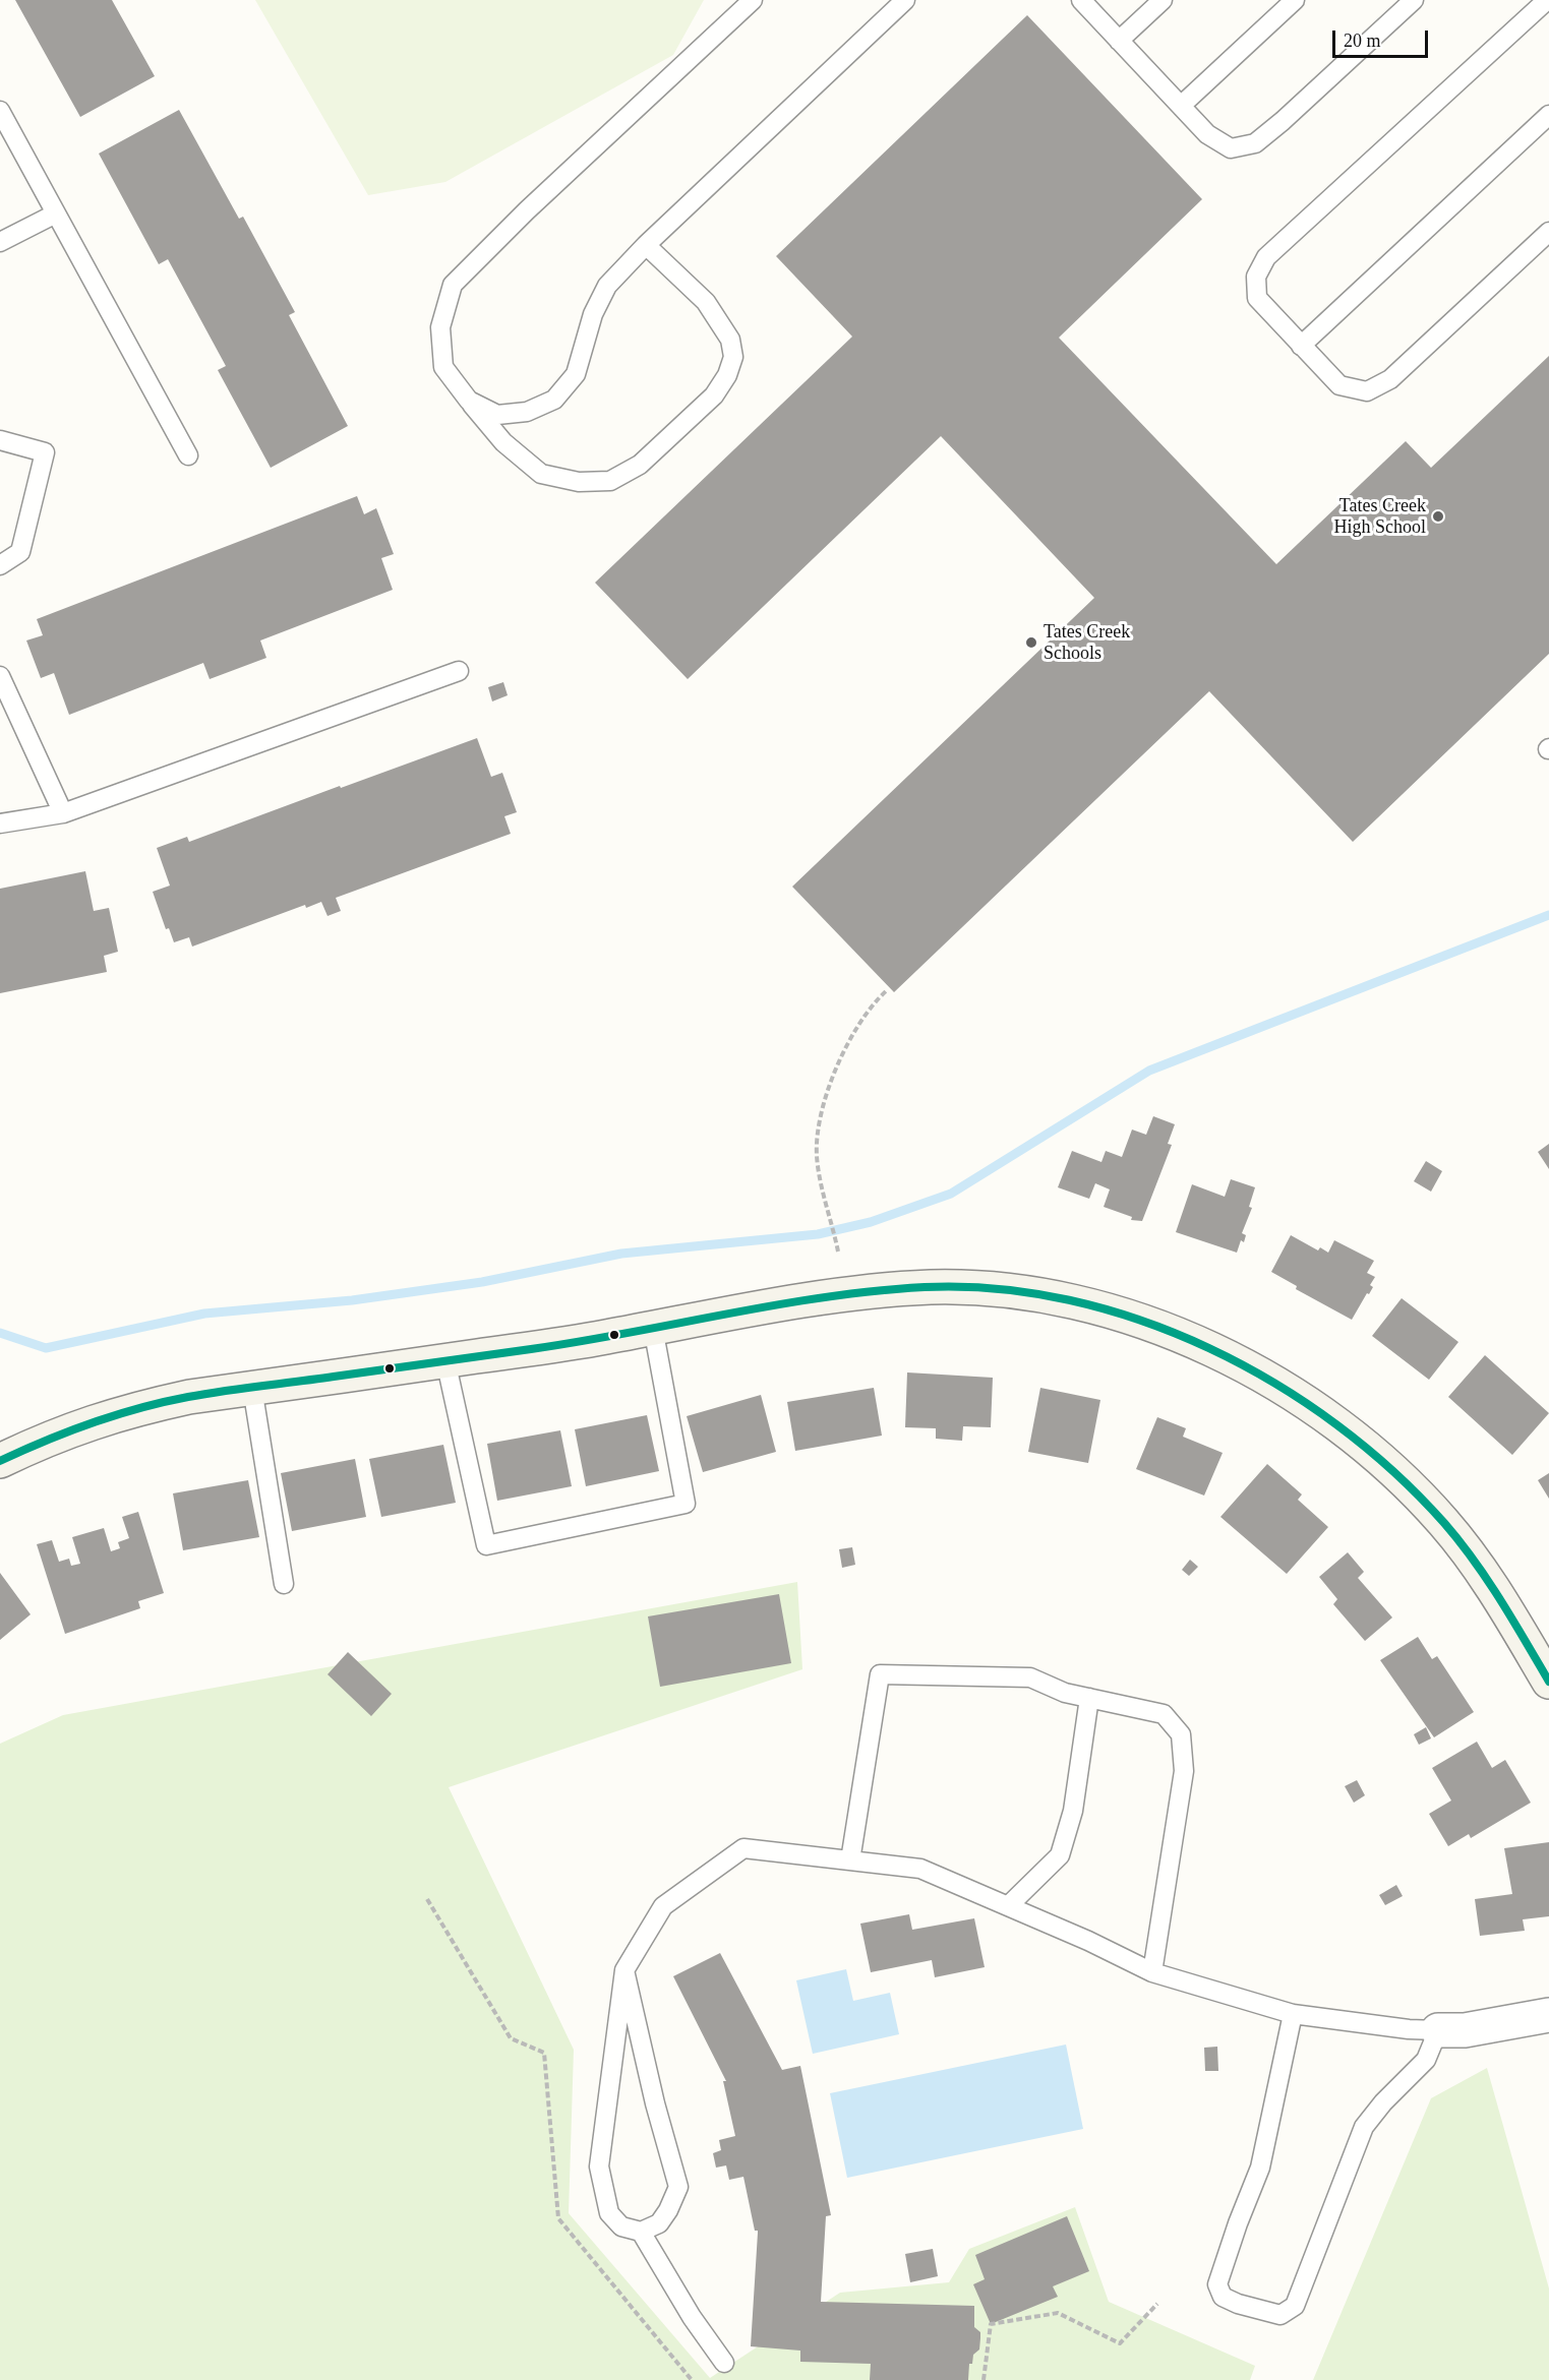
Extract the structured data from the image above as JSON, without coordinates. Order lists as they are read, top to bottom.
{
  "places": ["Tates Creek High School", "Tates Creek Schools"],
  "scale_bar": "20 m"
}
